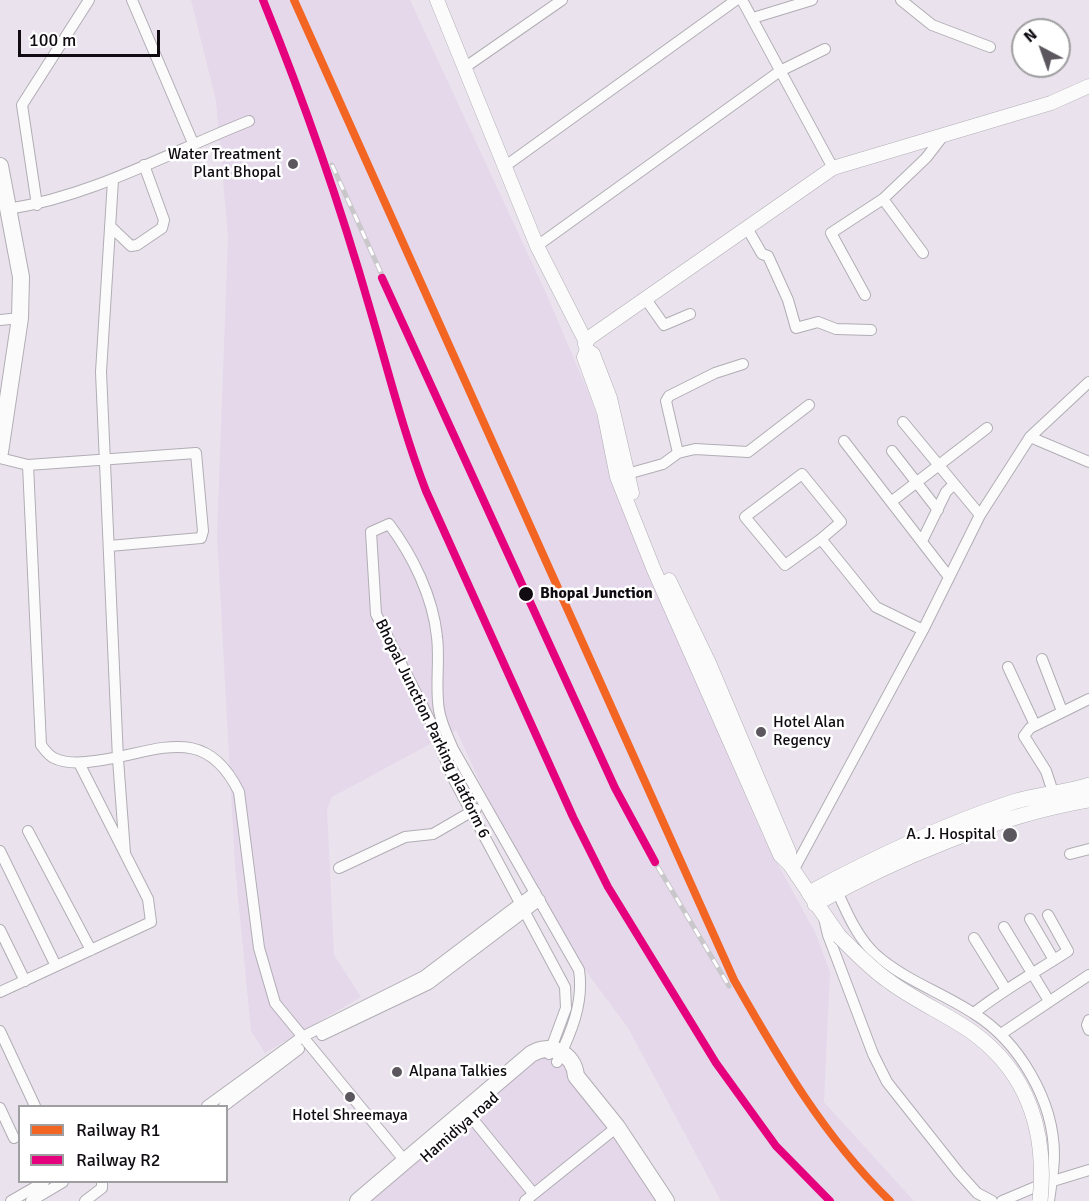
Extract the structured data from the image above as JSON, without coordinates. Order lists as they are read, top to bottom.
{
  "streets": {
    "main road": ["Hamidiya road"],
    "street": ["Bhopal Junction Parking platform 6"]
  },
  "crossings": [
    ["Bhopal Junction Parking platform 6", "Hamidiya road"]
  ],
  "places": [
    "Water Treatment Plant Bhopal",
    "Bhopal Junction",
    "Hotel Alan Regency",
    "A. J. Hospital",
    "Alpana Talkies",
    "Hotel Shreemaya"
  ],
  "lines": ["rail line R1", "rail line R2"],
  "legend": ["Railway R1", "Railway R2"],
  "scale_bar": "100 m",
  "north": "top left"
}
